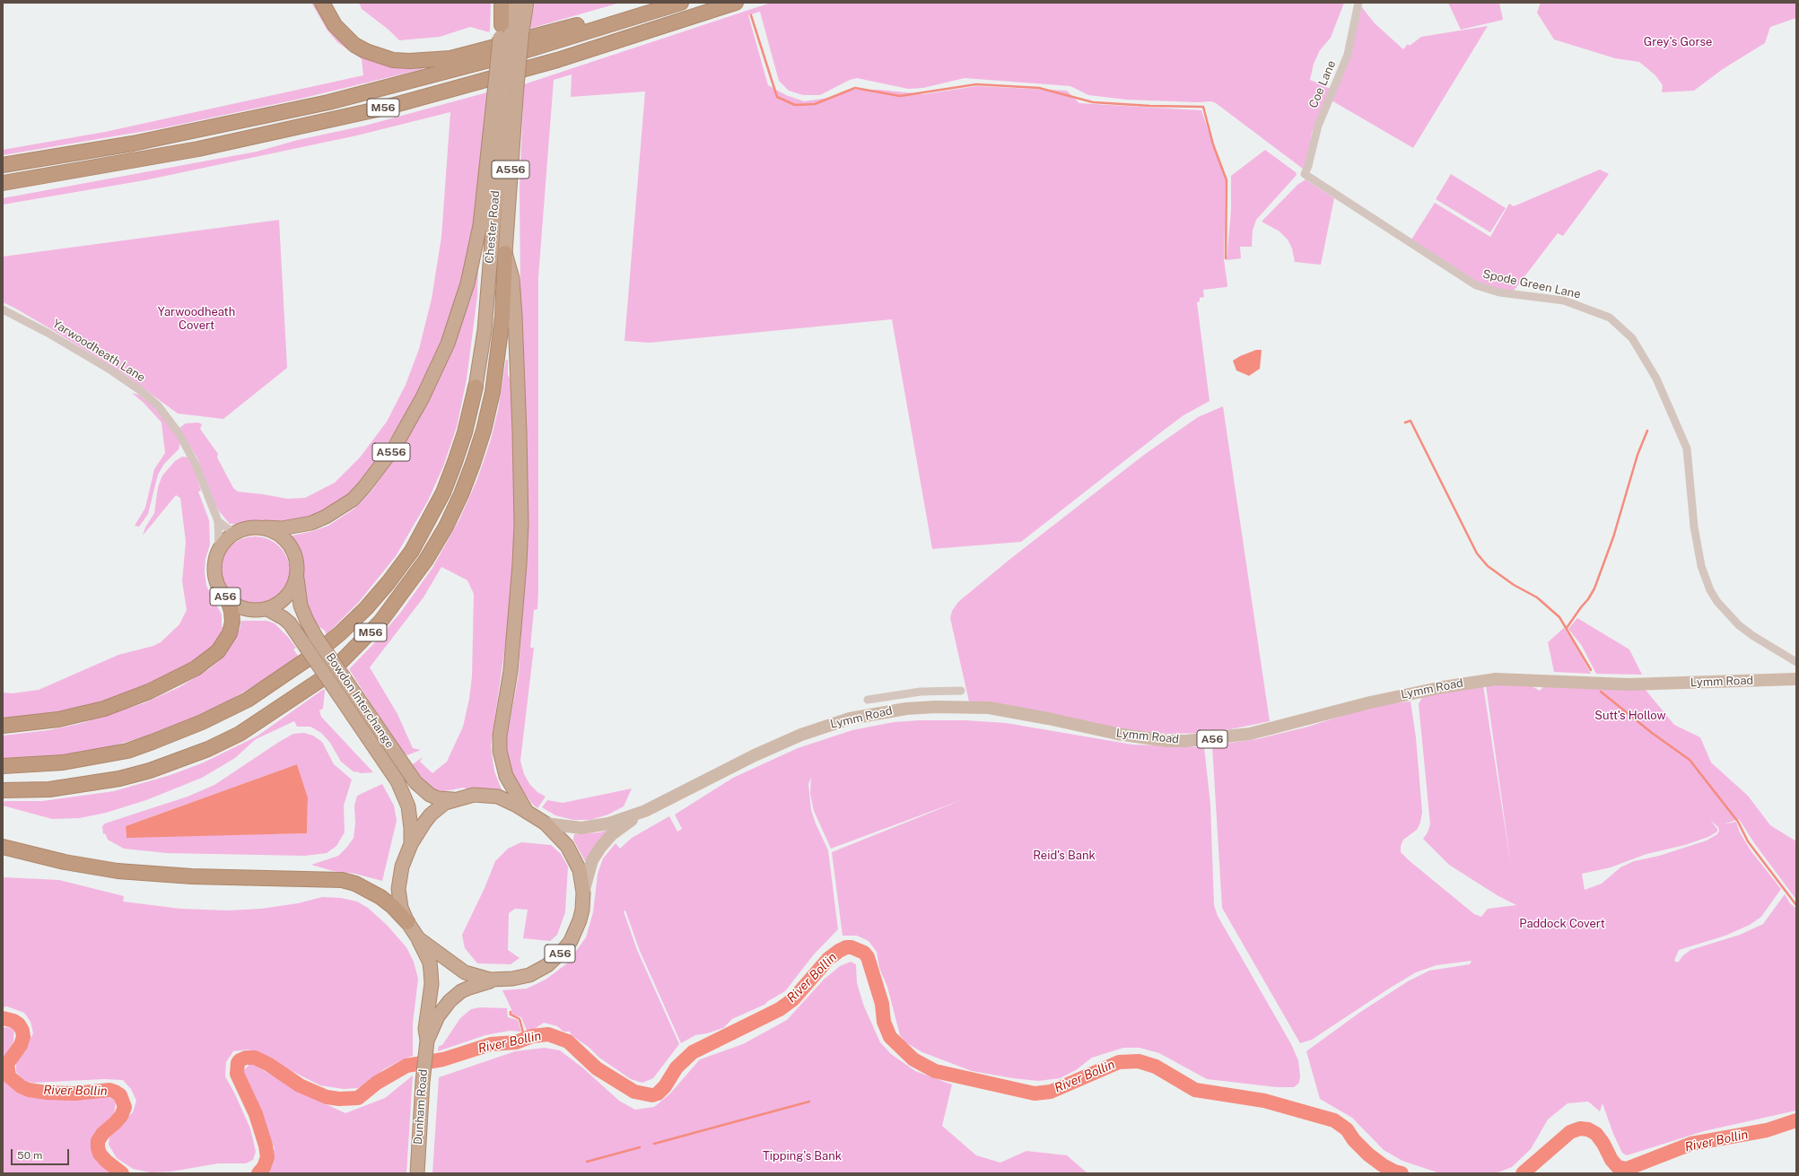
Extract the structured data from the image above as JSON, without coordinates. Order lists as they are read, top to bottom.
{
  "streets": {
    "highway": [
      "M56",
      "A556",
      "Chester Road",
      "A56",
      "Bowdon Interchange",
      "Dunham Road"
    ],
    "main road": ["Lymm Road"],
    "street": ["Coe Lane", "Spode Green Lane", "Yarwoodheath Lane"]
  },
  "crossings": [
    ["Coe Lane", "Spode Green Lane"],
    ["M56", "Chester Road"],
    ["A556", "Chester Road"],
    ["A556", "Yarwoodheath Lane"],
    ["A556", "A56"],
    ["A556", "Bowdon Interchange"],
    ["Chester Road", "A56"],
    ["Yarwoodheath Lane", "A56"],
    ["Yarwoodheath Lane", "Bowdon Interchange"],
    ["A56", "Lymm Road"],
    ["A56", "Bowdon Interchange"],
    ["A56", "Dunham Road"]
  ],
  "water": ["River Bollin"],
  "parks": [
    "Grey's Gorse",
    "Yarwoodheath Covert",
    "Sutt's Hollow",
    "Reid's Bank",
    "Paddock Covert",
    "Tipping's Bank"
  ],
  "scale_bar": "50 m"
}
